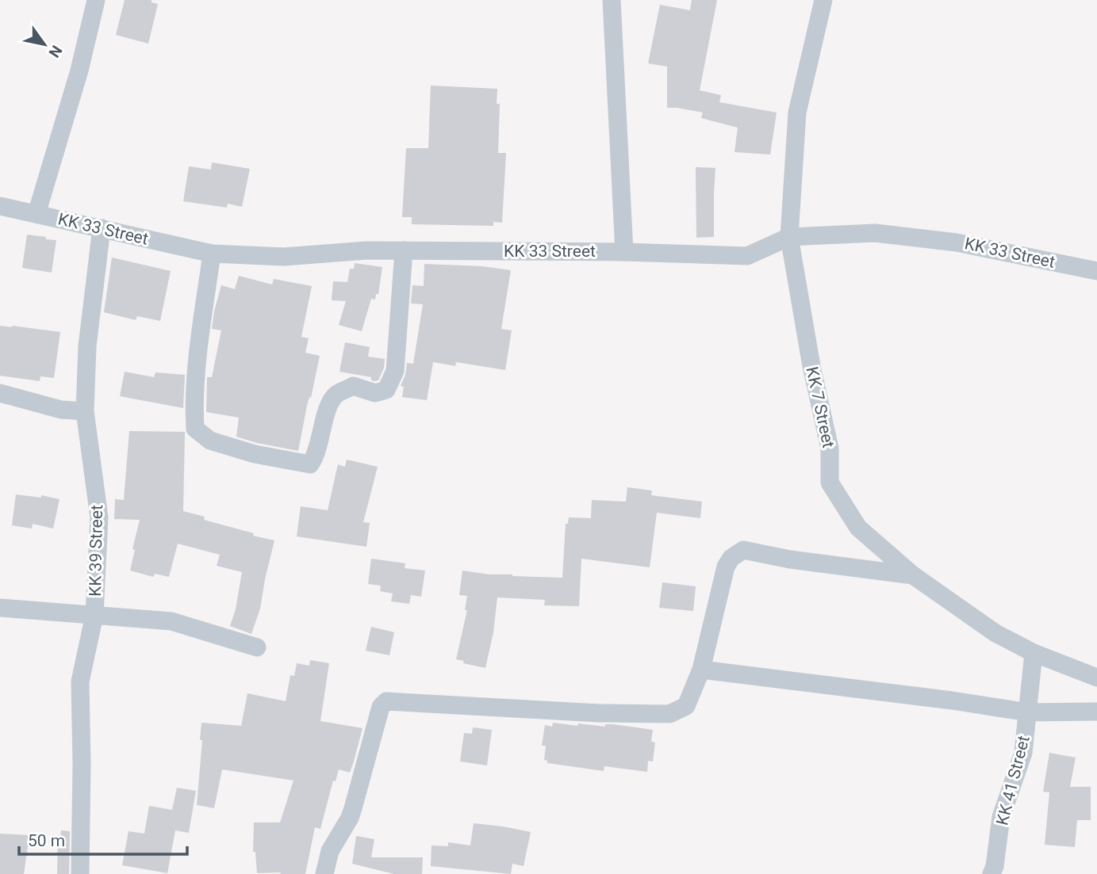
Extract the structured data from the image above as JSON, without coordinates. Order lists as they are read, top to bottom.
{
  "streets": {
    "street": [
      "KK 33 Street",
      "KK 7 Street",
      "KK 39 Street",
      "KK 41 Street"
    ]
  },
  "crossings": [
    ["KK 33 Street", "KK 7 Street"],
    ["KK 33 Street", "KK 39 Street"],
    ["KK 7 Street", "KK 41 Street"]
  ],
  "scale_bar": "50 m",
  "north": "bottom right"
}
